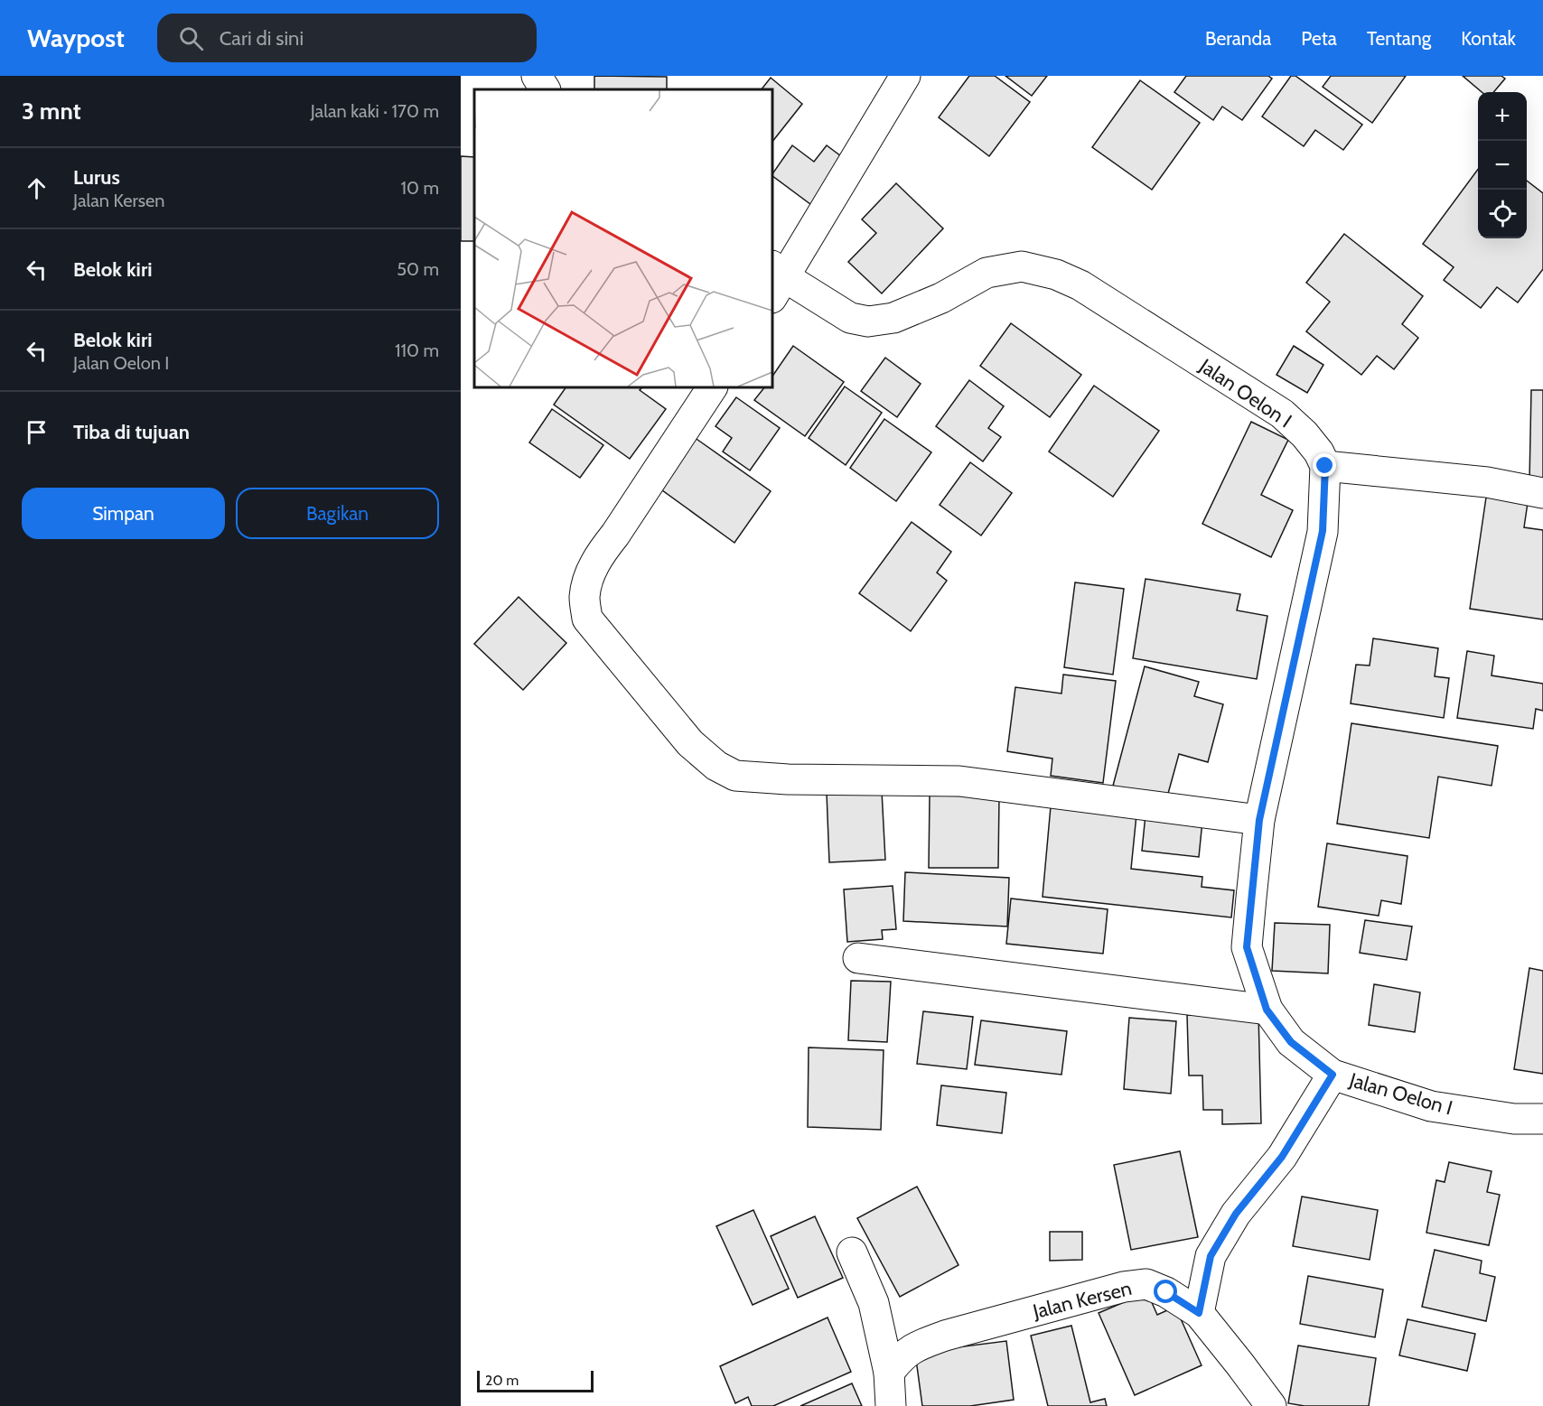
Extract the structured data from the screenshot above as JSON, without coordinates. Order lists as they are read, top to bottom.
{
  "streets": {
    "street": ["Jalan Oelon I", "Jalan Kersen"]
  },
  "scale_bar": "20 m",
  "page": {
    "header": "Waypost",
    "search": "Cari di sini",
    "nav": [
      "Beranda",
      "Peta",
      "Tentang",
      "Kontak"
    ],
    "heading": ["3 mnt", "Jalan kaki · 170 m"],
    "map_buttons": ["+", "−"],
    "list": [
      ["Lurus", "Jalan Kersen", "10 m"],
      ["Belok kiri", "50 m"],
      ["Belok kiri", "Jalan Oelon I", "110 m"],
      "Tiba di tujuan"
    ],
    "buttons": ["Simpan", "Bagikan"],
    "scale": "20 m"
  }
}
